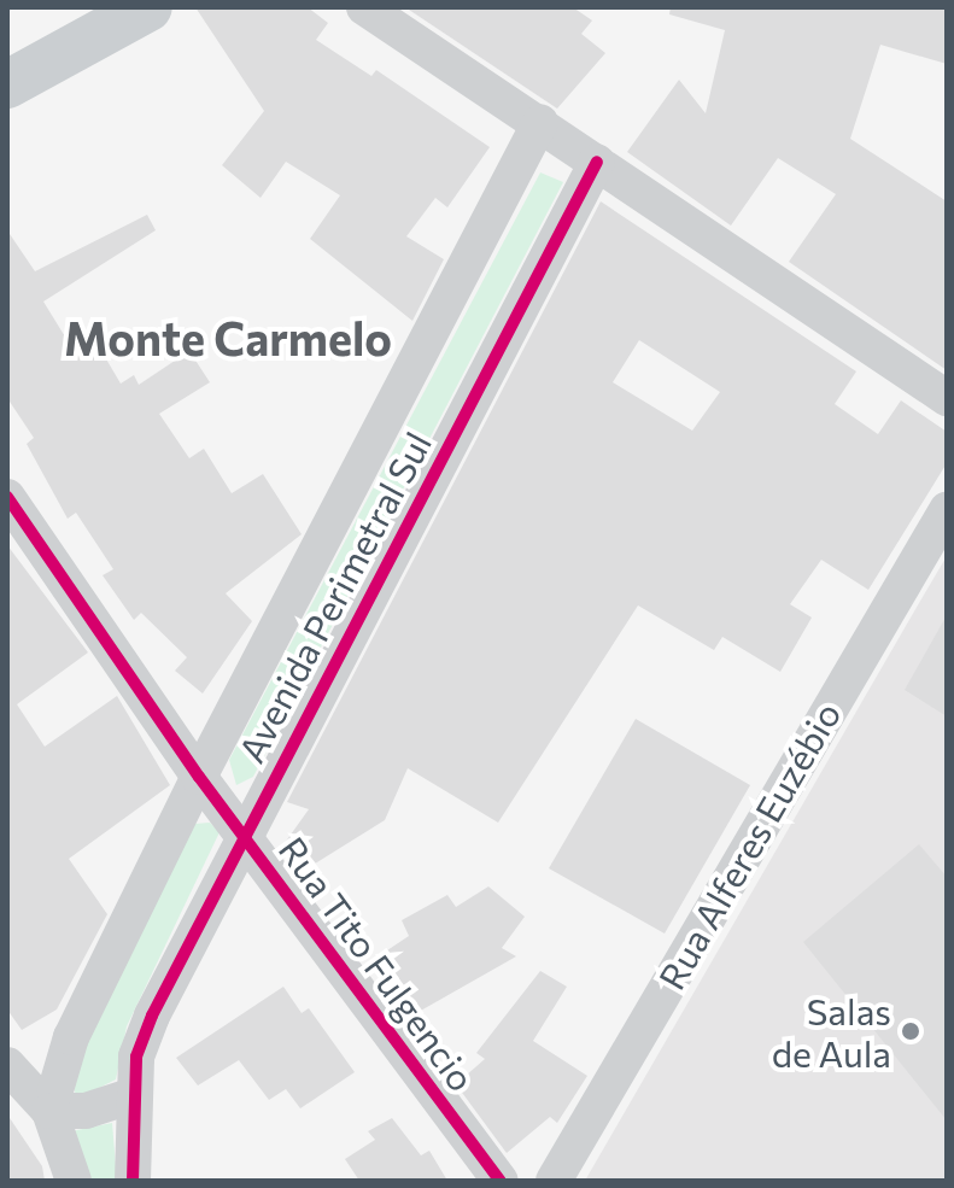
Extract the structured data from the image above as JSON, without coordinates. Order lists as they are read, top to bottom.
{
  "streets": {
    "street": ["Avenida Perimetral Sul", "Rua Alferes Euzébio", "Rua Tito Fulgencio"]
  },
  "crossings": [
    ["Avenida Perimetral Sul", "Rua Tito Fulgencio"]
  ],
  "districts": ["Monte Carmelo"],
  "places": ["Salas de Aula"]
}
